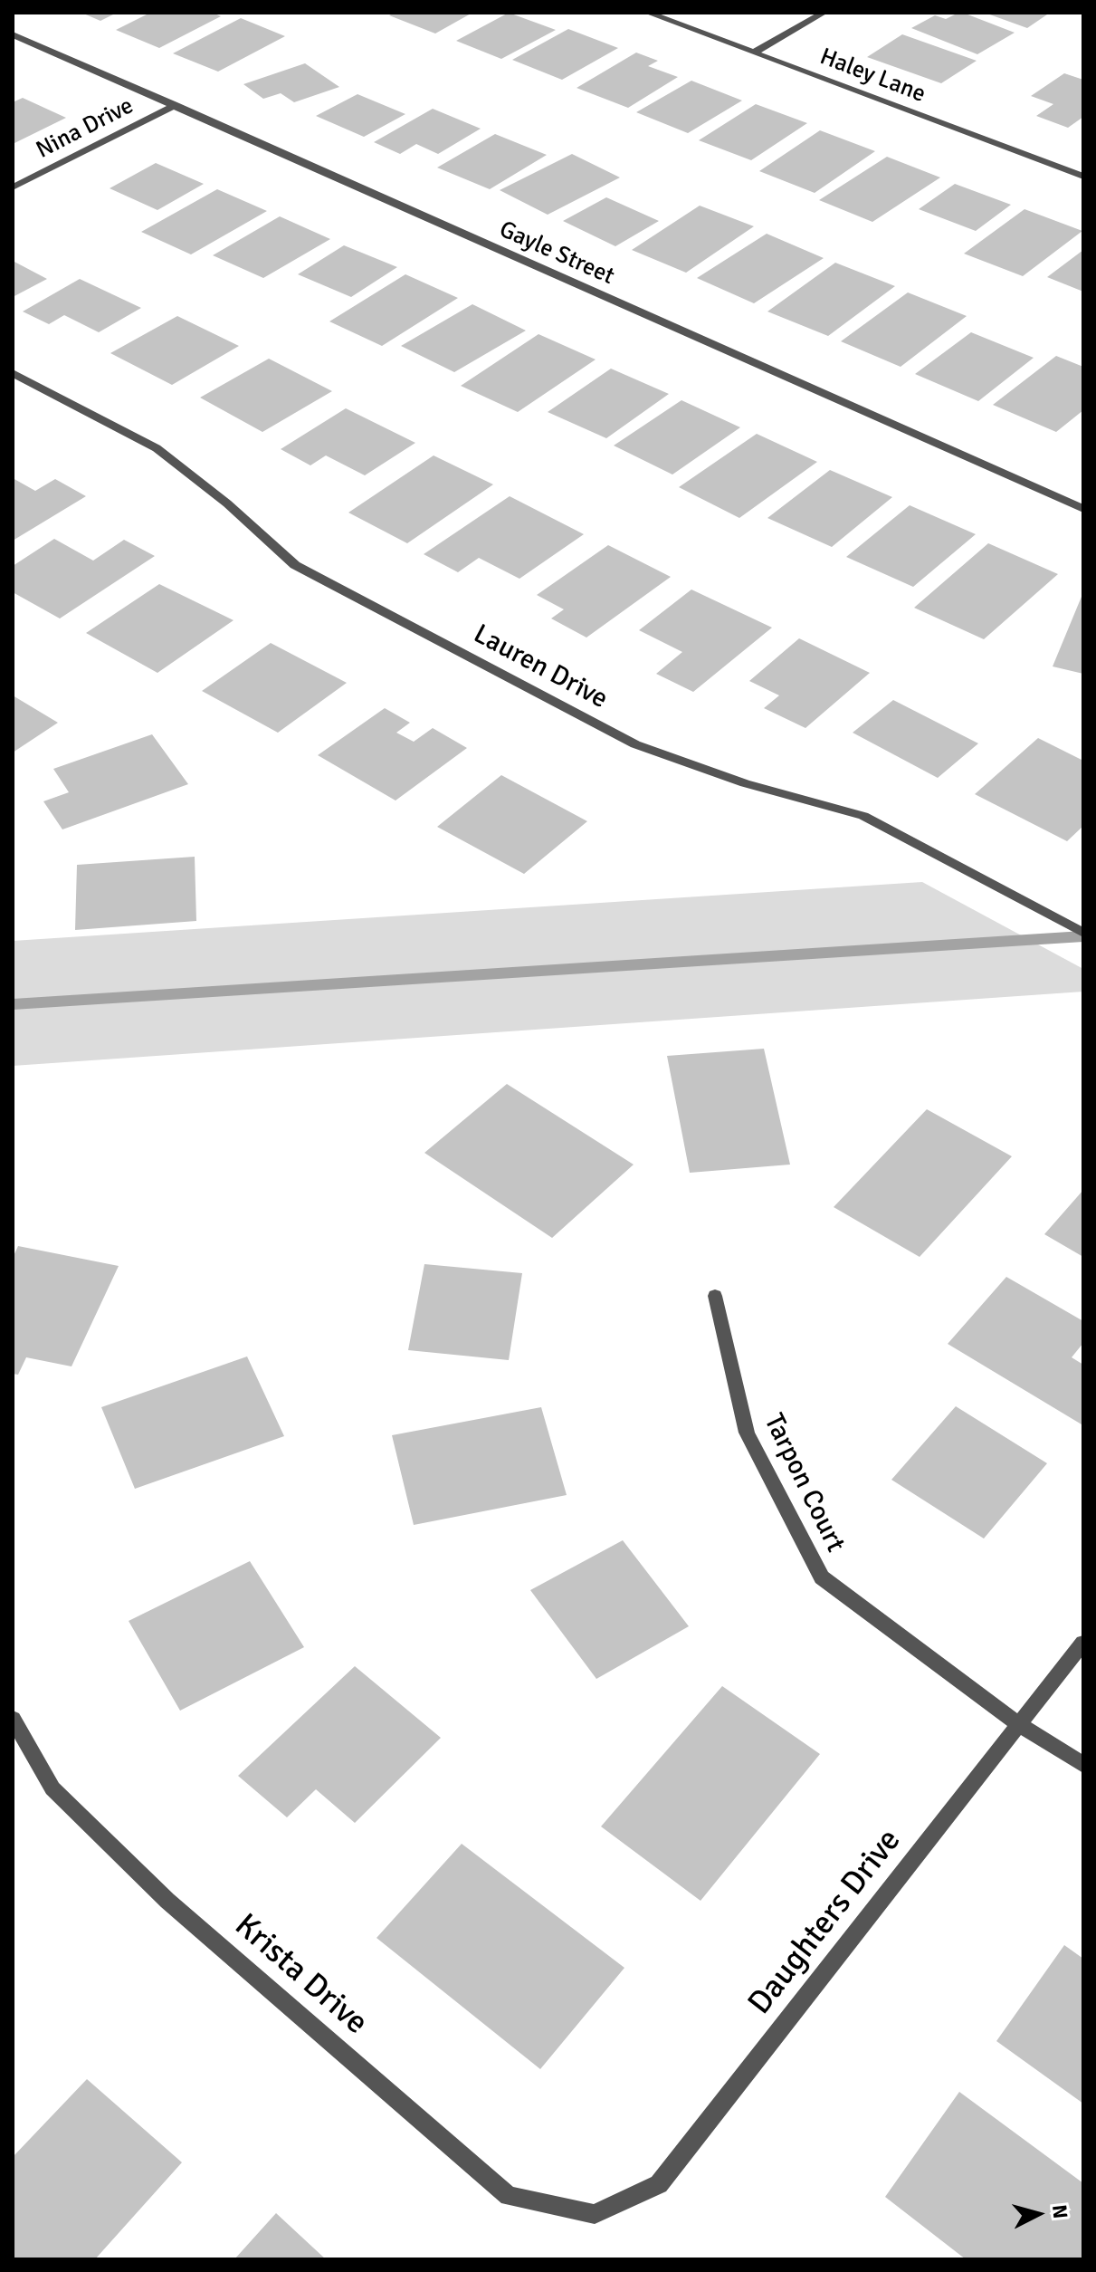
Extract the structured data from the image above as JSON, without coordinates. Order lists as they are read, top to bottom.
{
  "streets": {
    "street": [
      "Haley Lane",
      "Nina Drive",
      "Gayle Street",
      "Lauren Drive",
      "Tarpon Court",
      "Daughters Drive",
      "Krista Drive"
    ]
  },
  "crossings": [
    ["Nina Drive", "Gayle Street"],
    ["Tarpon Court", "Daughters Drive"],
    ["Daughters Drive", "Krista Drive"]
  ],
  "north": "right"
}
